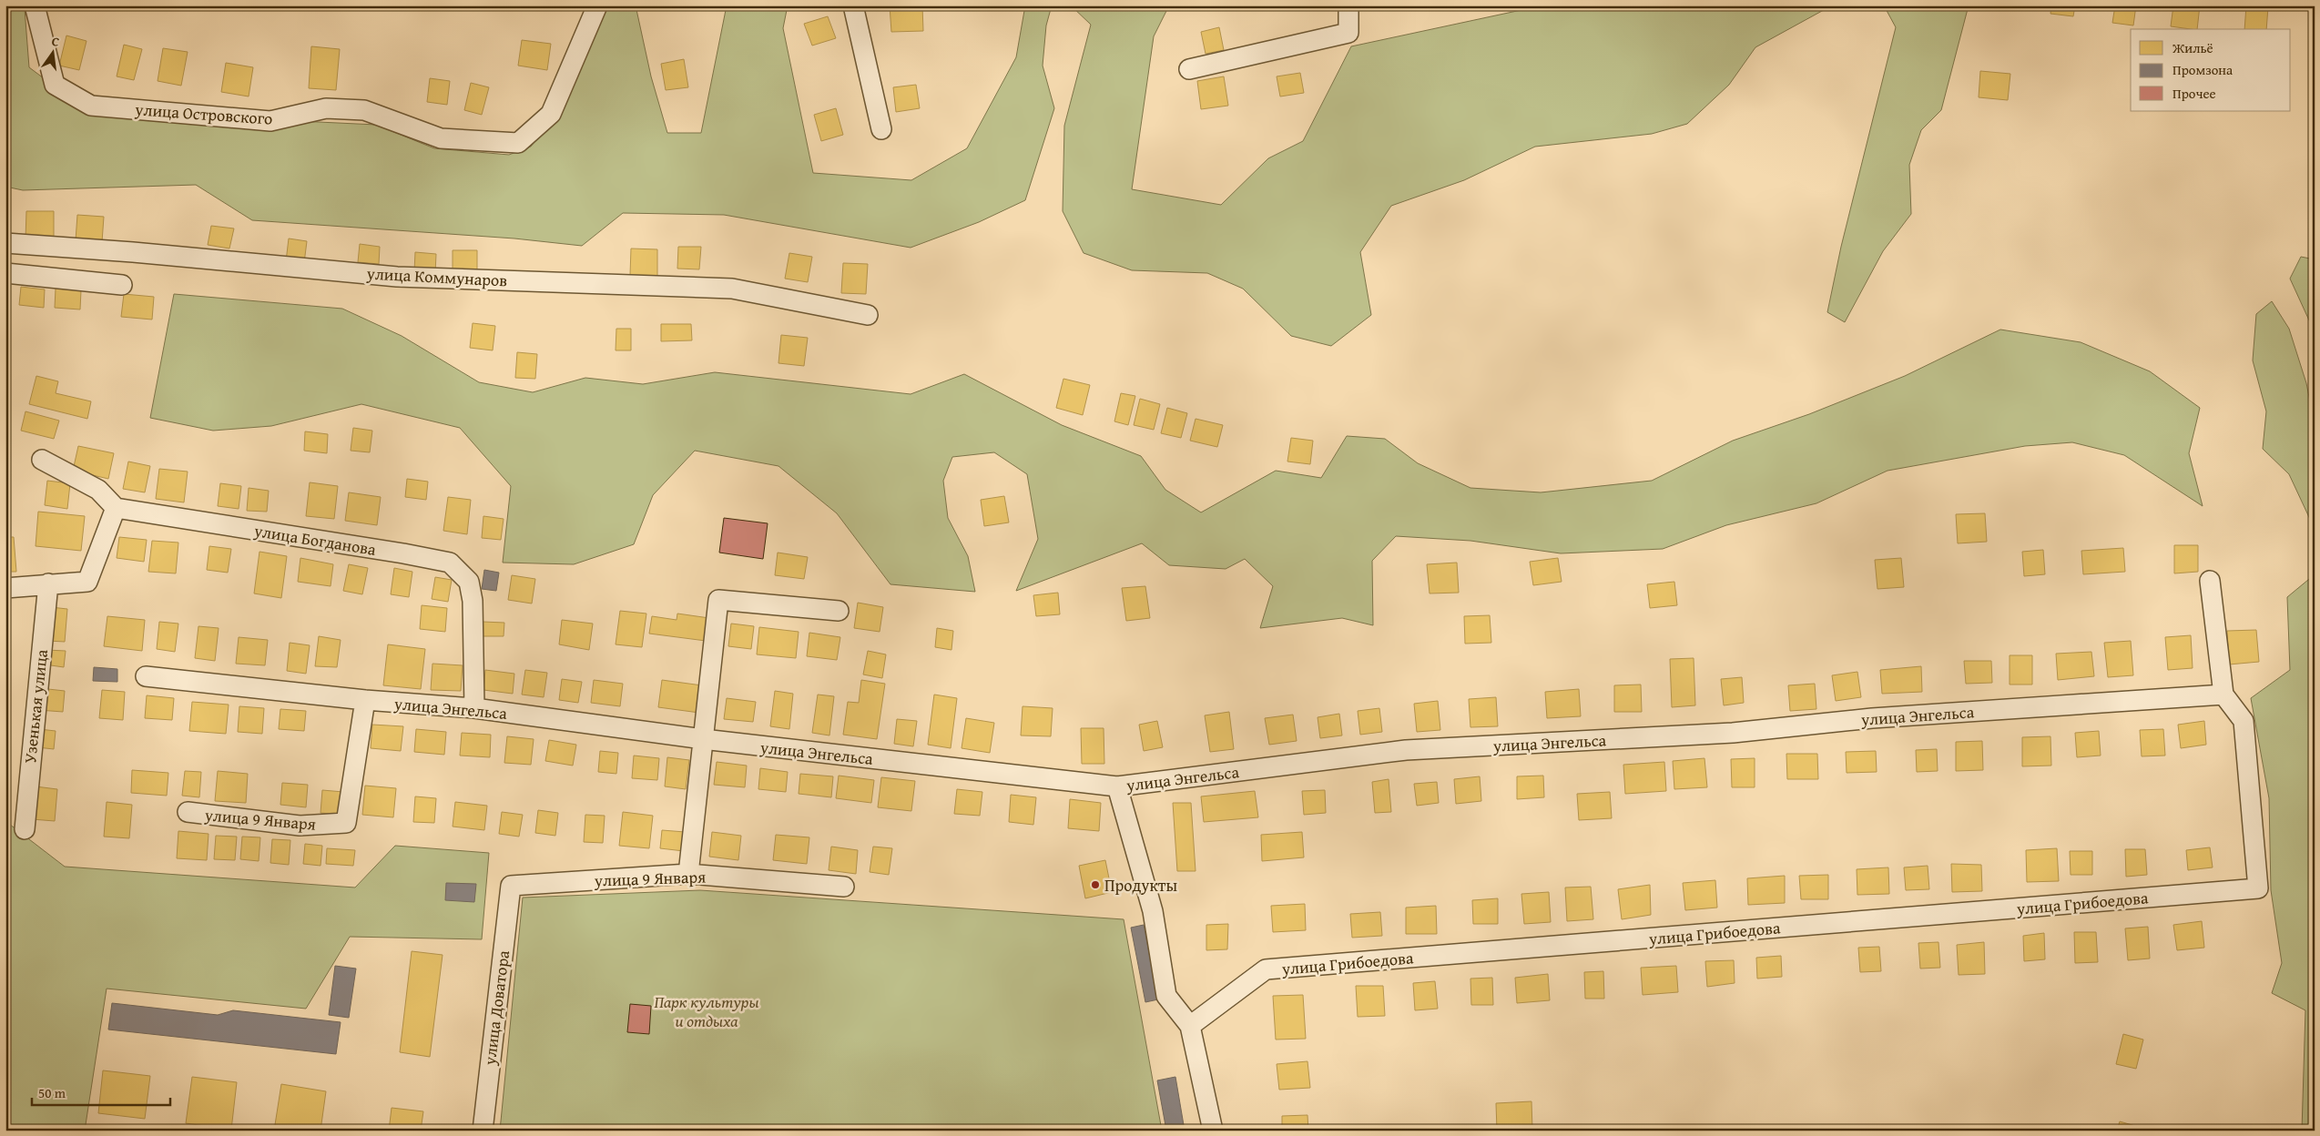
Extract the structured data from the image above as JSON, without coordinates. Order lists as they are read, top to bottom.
{
  "streets": {
    "street": [
      "улица Островского",
      "улица Коммунаров",
      "улица Богданова",
      "Узенькая улица",
      "улица Энгельса",
      "улица 9 Января",
      "улица Грибоедова",
      "улица Доватора"
    ]
  },
  "crossings": [
    ["улица Богданова", "улица Энгельса"],
    ["улица Энгельса", "улица 9 Января"],
    ["улица Энгельса", "улица Грибоедова"],
    ["улица 9 Января", "улица Доватора"]
  ],
  "parks": ["Парк культуры и отдыха"],
  "places": ["Продукты"],
  "legend": ["Жильё", "Промзона", "Прочее"],
  "scale_bar": "50 m",
  "north": "top"
}
